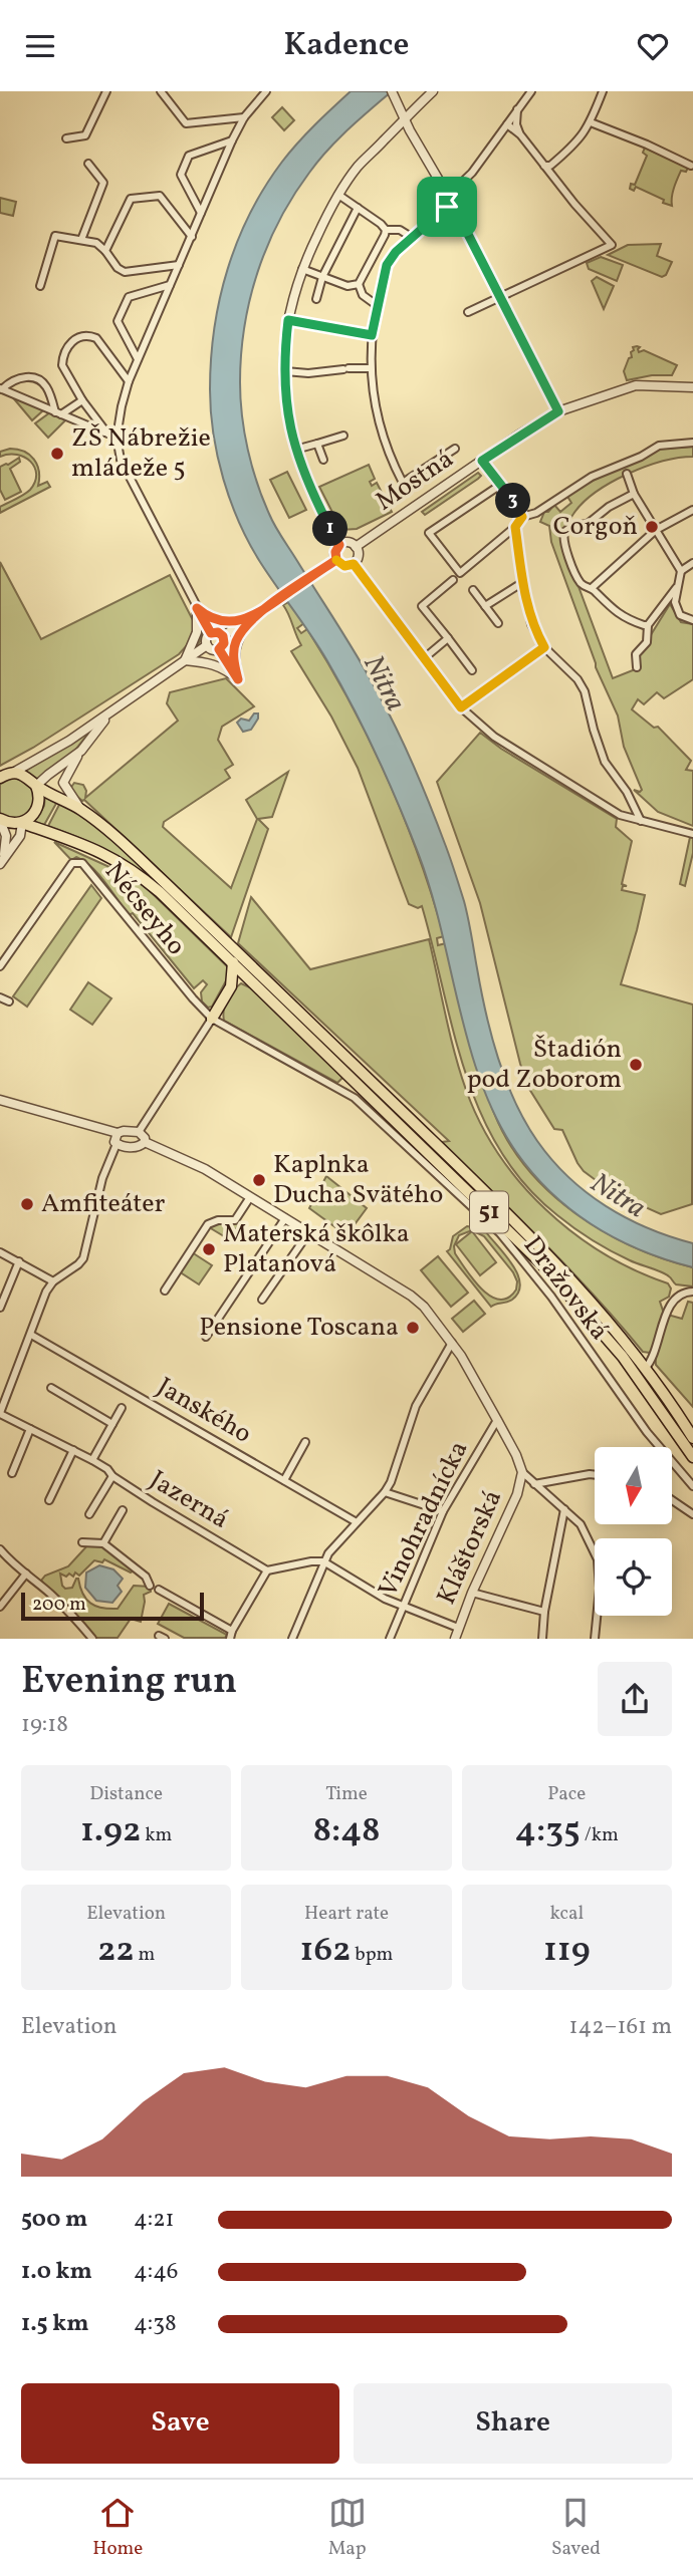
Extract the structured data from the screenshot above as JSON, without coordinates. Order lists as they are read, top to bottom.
{
  "streets": {
    "main road": ["51"],
    "street": [
      "Mostná",
      "Nécseyho",
      "Dražovská",
      "Janského",
      "Jazerná",
      "Vinohradnícka",
      "Kláštorská"
    ]
  },
  "crossings": [
    ["Nécseyho", "Dražovská"]
  ],
  "water": ["Nitra"],
  "places": [
    "ZŠ Nábrežie mládeže 5",
    "Corgoň",
    "Štadión pod Zoborom",
    "Kaplnka Ducha Svätého",
    "Amfiteáter",
    "Materská škôlka Platanová",
    "Pensione Toscana"
  ],
  "scale_bar": "200 m",
  "north": "bottom",
  "page": {
    "header": "Kadence",
    "pins": ["3", "1"],
    "scale": "200 m",
    "heading": ["Evening run", "19:18"],
    "stats": [
      ["Distance", "1.92 km"],
      ["Time", "8:48"],
      ["Pace", "4:35 /km"],
      ["Elevation", "22 m"],
      ["Heart rate", "162 bpm"],
      ["kcal", "119"]
    ],
    "chart": ["Elevation", "142–161 m"],
    "list": [
      {
        "name": "500 m",
        "note": "4:21"
      },
      {
        "name": "1.0 km",
        "note": "4:46"
      },
      {
        "name": "1.5 km",
        "note": "4:38"
      }
    ],
    "buttons": ["Save", "Share"],
    "tabs": ["Home", "Map", "Saved"]
  }
}
